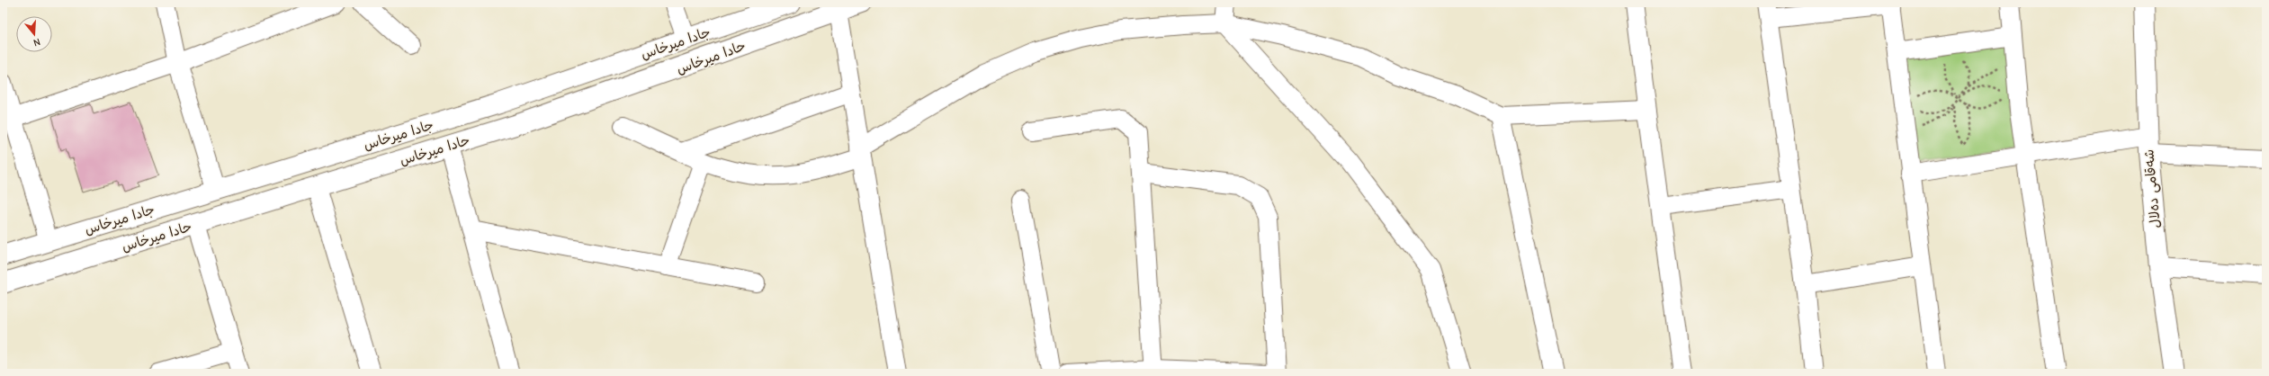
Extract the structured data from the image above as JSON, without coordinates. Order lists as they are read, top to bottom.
{
  "streets": {
    "main road": ["جادا ميرخاس", "حادا ميرخاس", "شەقامی دەلال"]
  },
  "north": "bottom"
}
